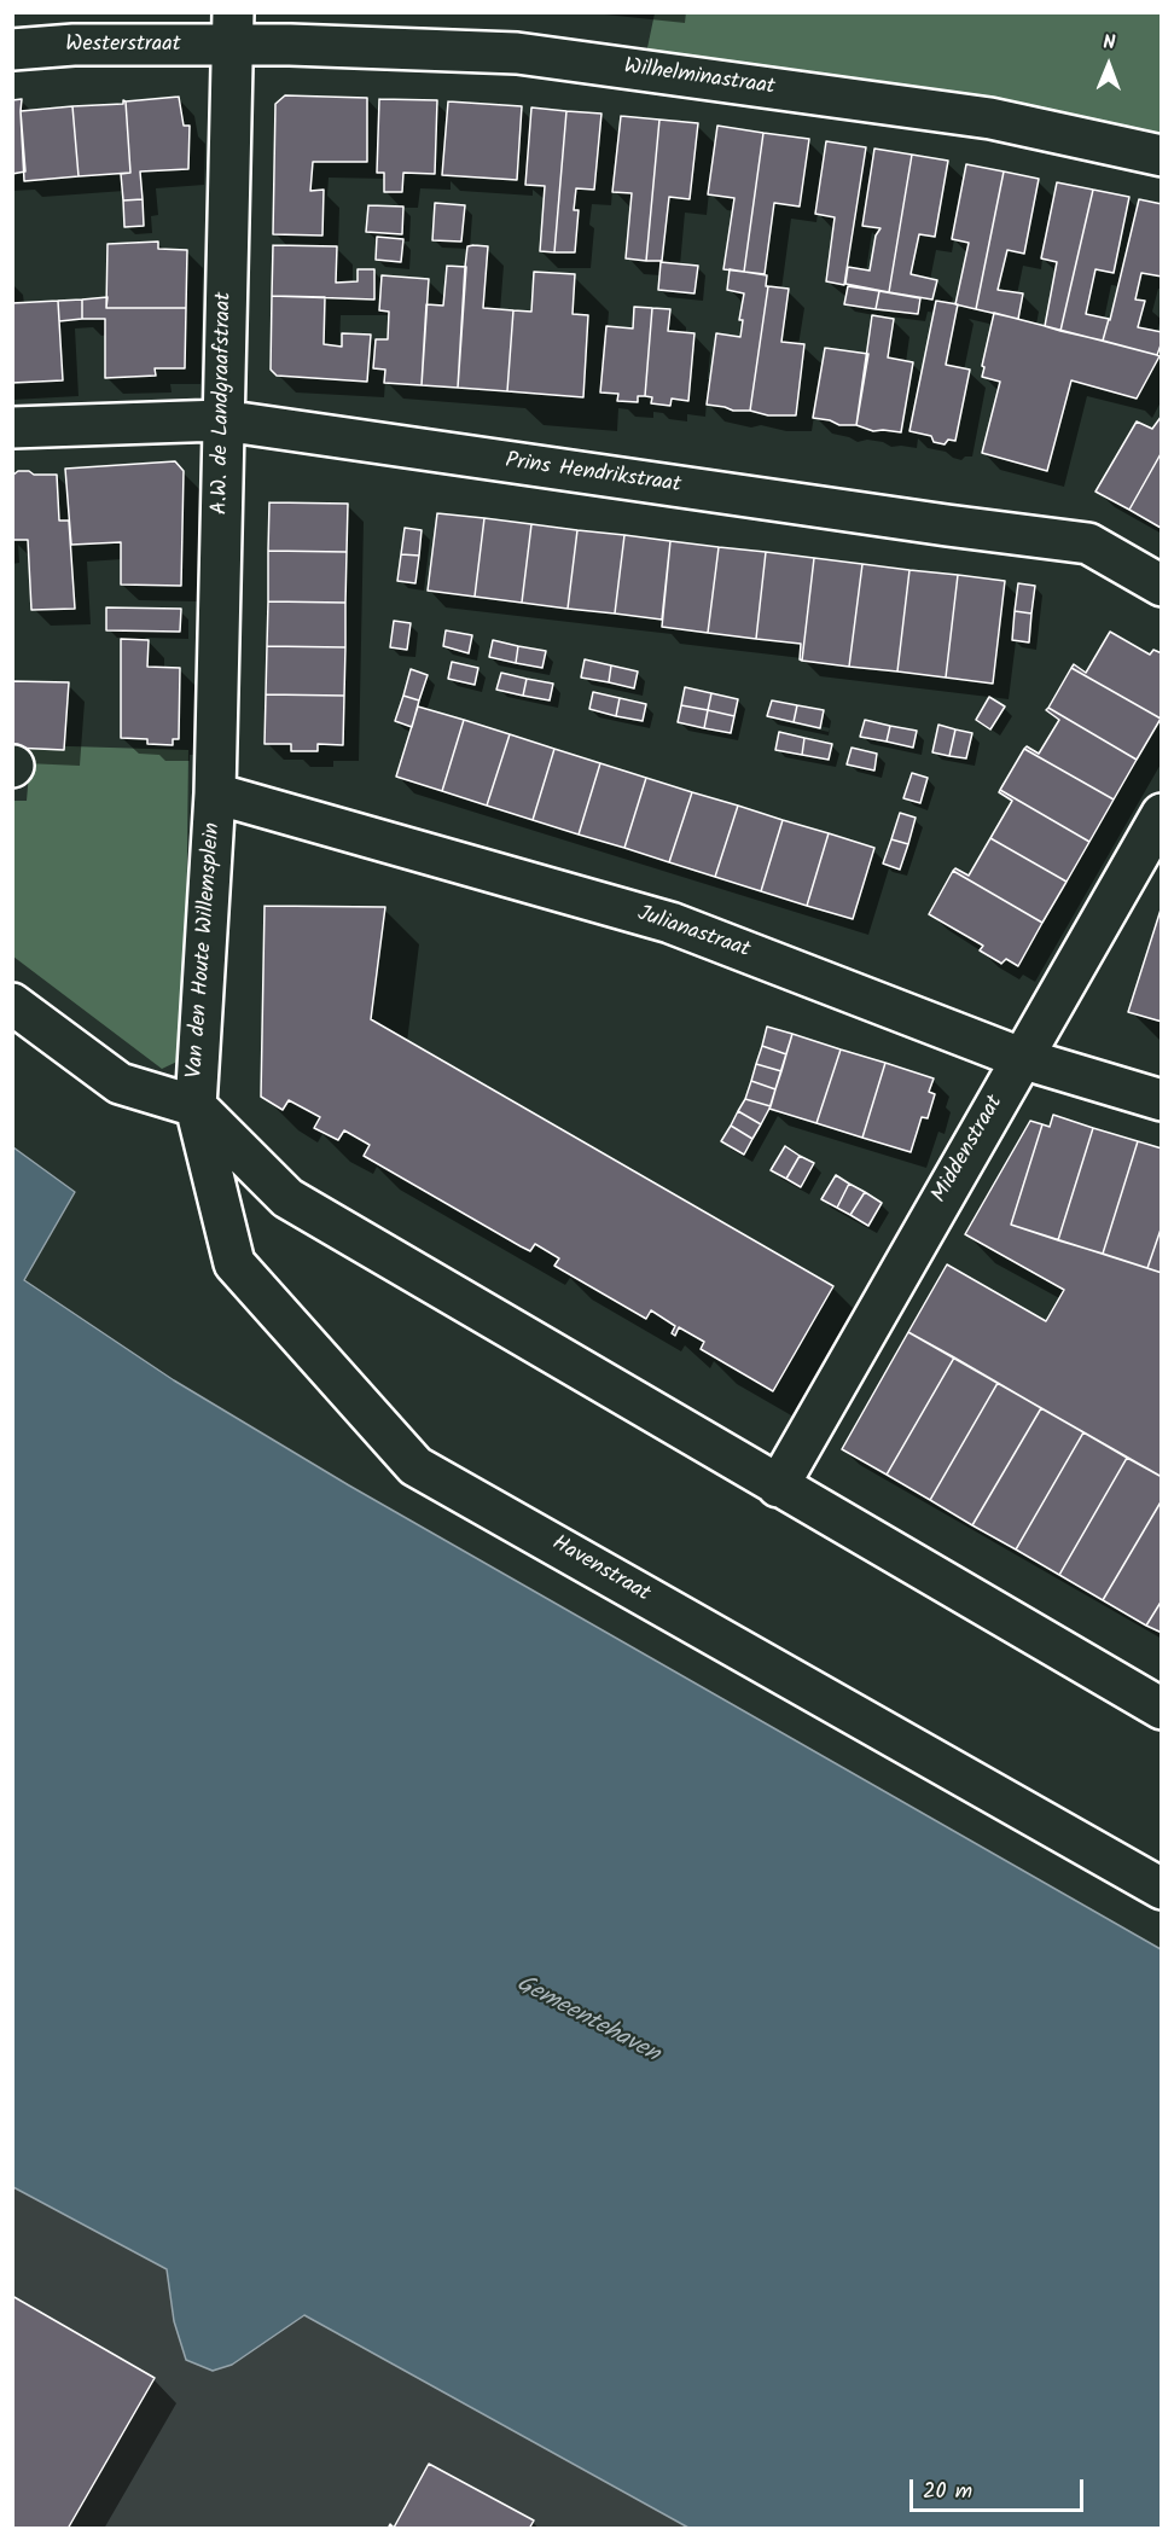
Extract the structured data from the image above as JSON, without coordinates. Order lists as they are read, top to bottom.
{
  "streets": {
    "street": [
      "Westerstraat",
      "Wilhelminastraat",
      "A.W. de Landgraafstraat",
      "Prins Hendrikstraat",
      "Julianastraat",
      "Van den Houte Willemsplein",
      "Middenstraat",
      "Havenstraat"
    ]
  },
  "crossings": [
    ["Westerstraat", "Wilhelminastraat"],
    ["Westerstraat", "A.W. de Landgraafstraat"],
    ["Wilhelminastraat", "A.W. de Landgraafstraat"],
    ["A.W. de Landgraafstraat", "Prins Hendrikstraat"],
    ["A.W. de Landgraafstraat", "Julianastraat"],
    ["A.W. de Landgraafstraat", "Van den Houte Willemsplein"],
    ["Julianastraat", "Van den Houte Willemsplein"],
    ["Julianastraat", "Middenstraat"],
    ["Van den Houte Willemsplein", "Havenstraat"]
  ],
  "water": ["Gemeentehaven"],
  "scale_bar": "20 m",
  "north": "top"
}
